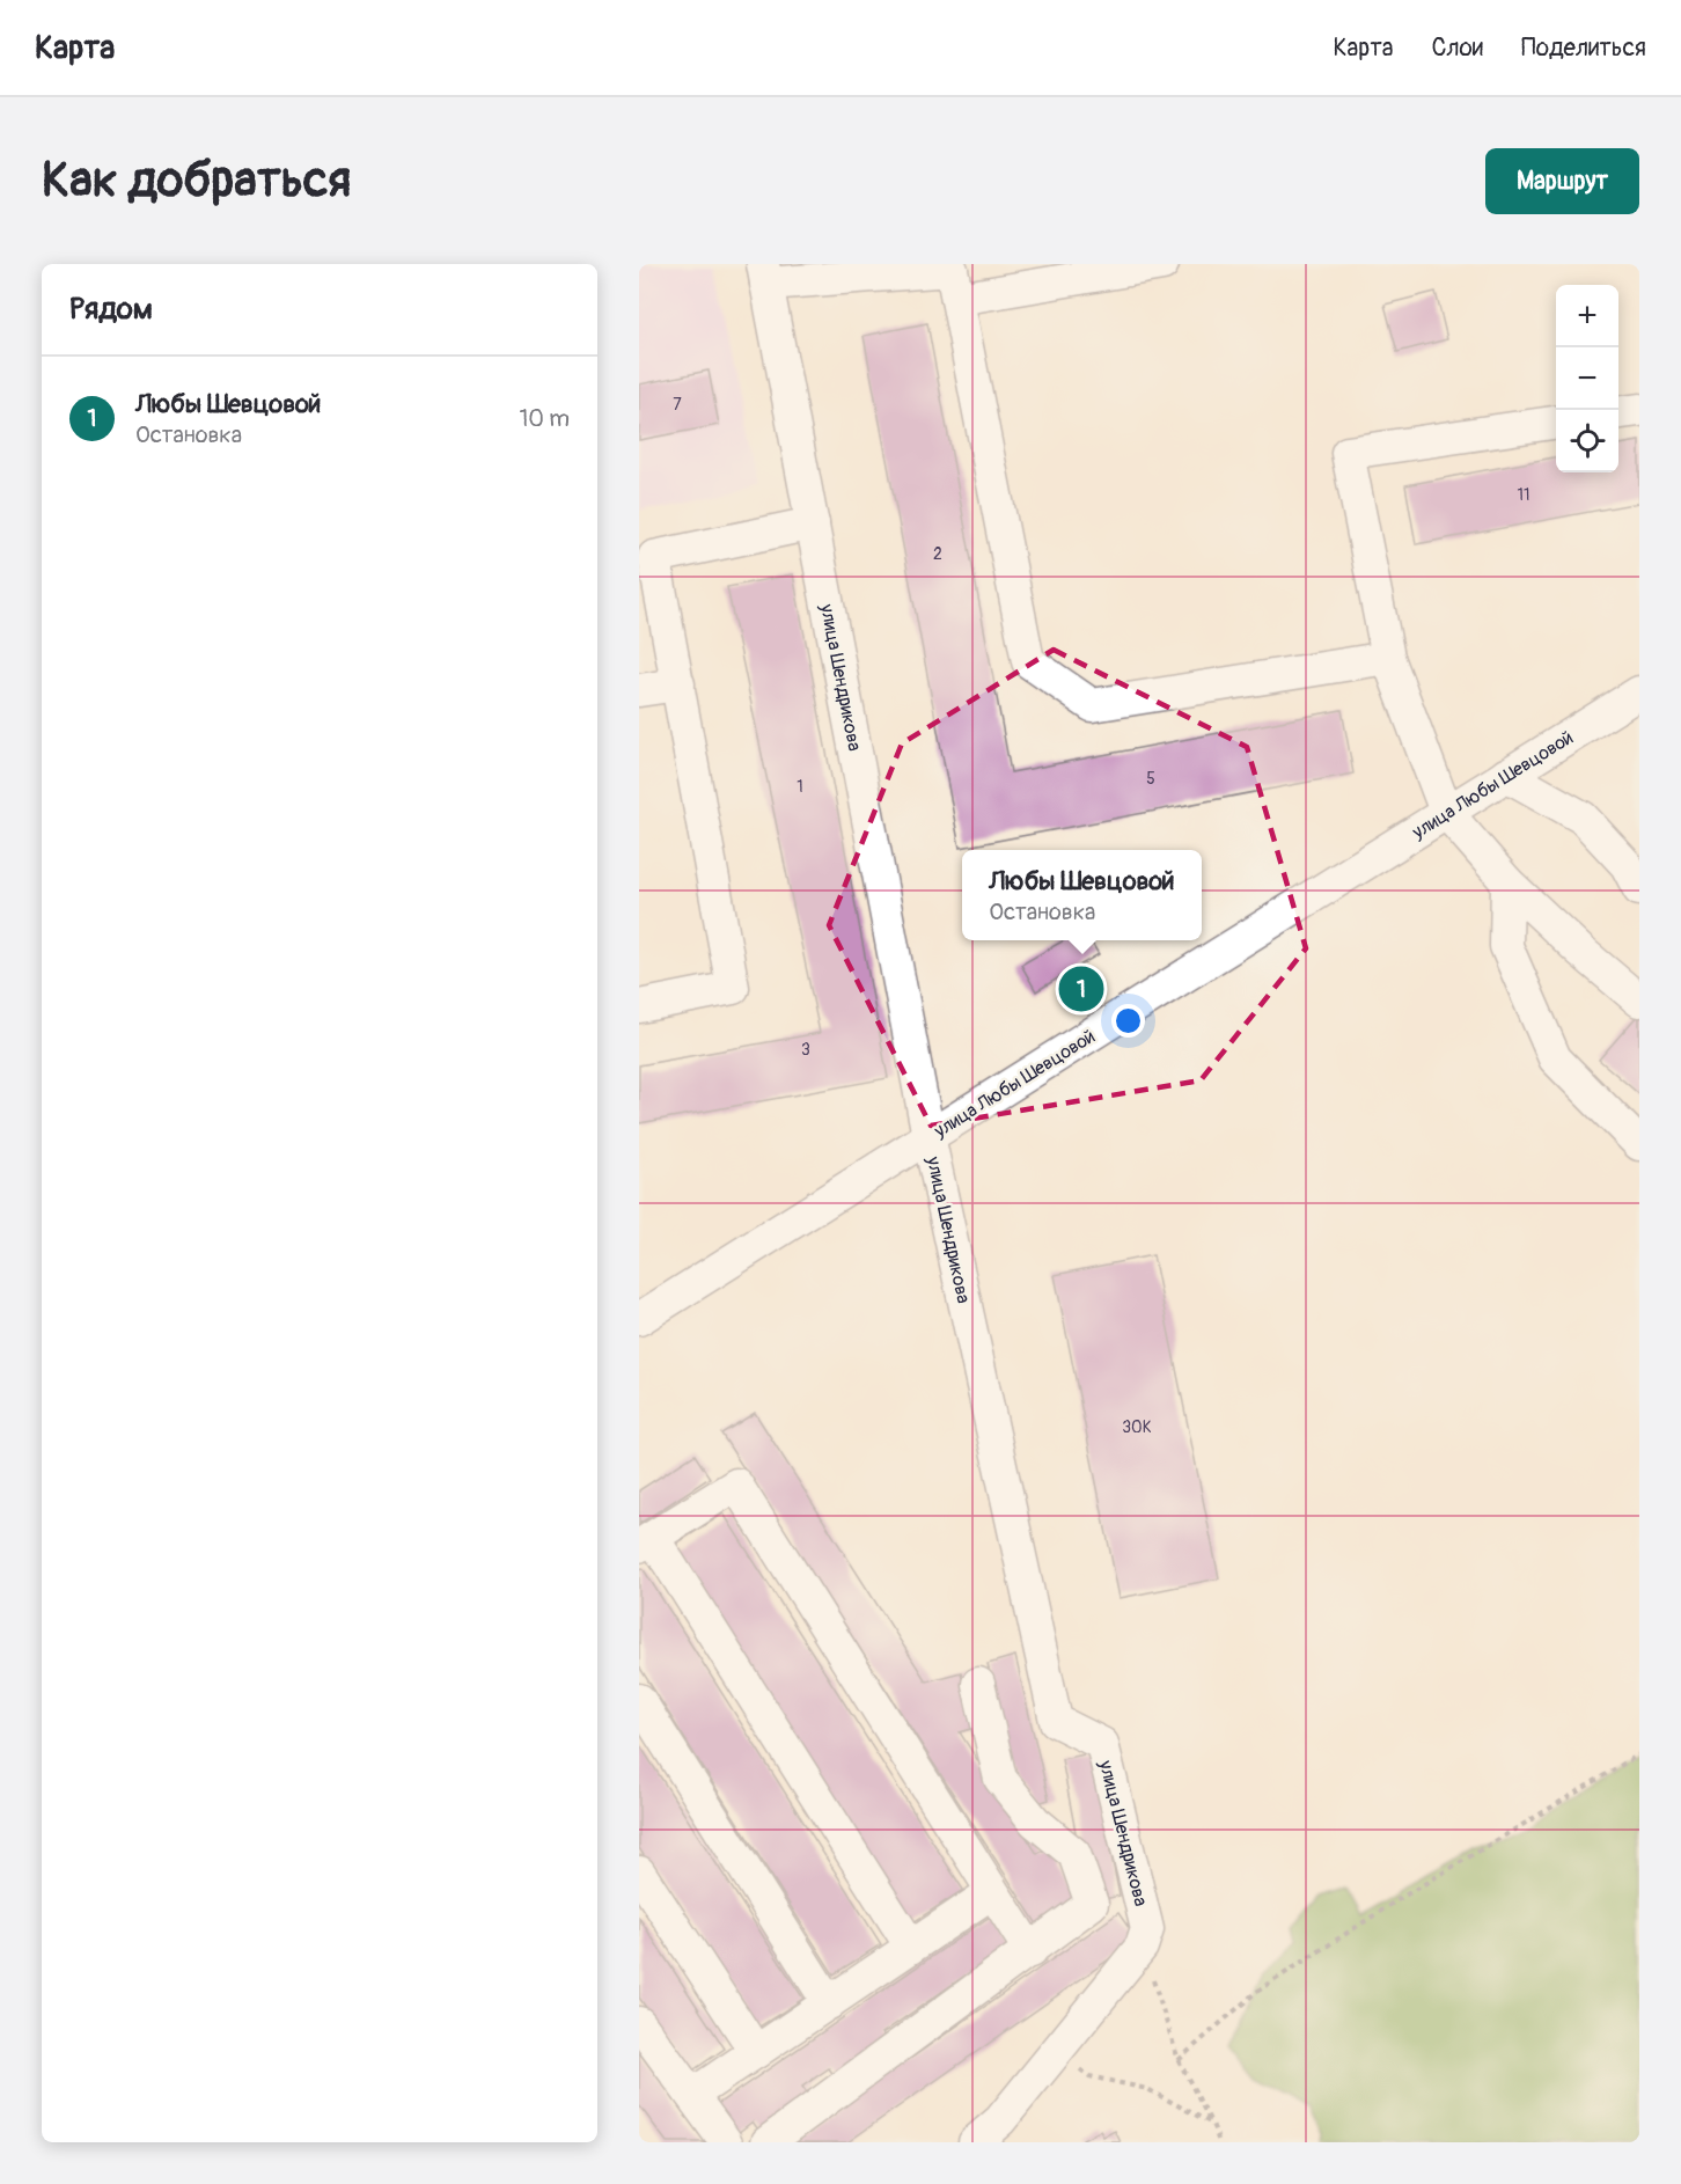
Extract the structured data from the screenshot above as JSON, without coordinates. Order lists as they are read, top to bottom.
{
  "streets": {
    "street": ["улица Шендрикова", "улица Любы Шевцовой"]
  },
  "crossings": [
    ["улица Шендрикова", "улица Любы Шевцовой"]
  ],
  "house_numbers": [
    "7",
    "11",
    "2",
    "5",
    "1",
    "3",
    "30К"
  ],
  "page": {
    "header": "Карта",
    "nav": ["Карта", "Слои", "Поделиться"],
    "buttons": "Маршрут",
    "title": "Как добраться",
    "heading": "Рядом",
    "map_buttons": ["+", "−"],
    "list": [
      {
        "mark": "1",
        "name": "Любы Шевцовой",
        "note": "Остановка",
        "value": "10 m"
      }
    ],
    "popup": ["Любы Шевцовой", "Остановка"],
    "pins": "1"
  }
}
